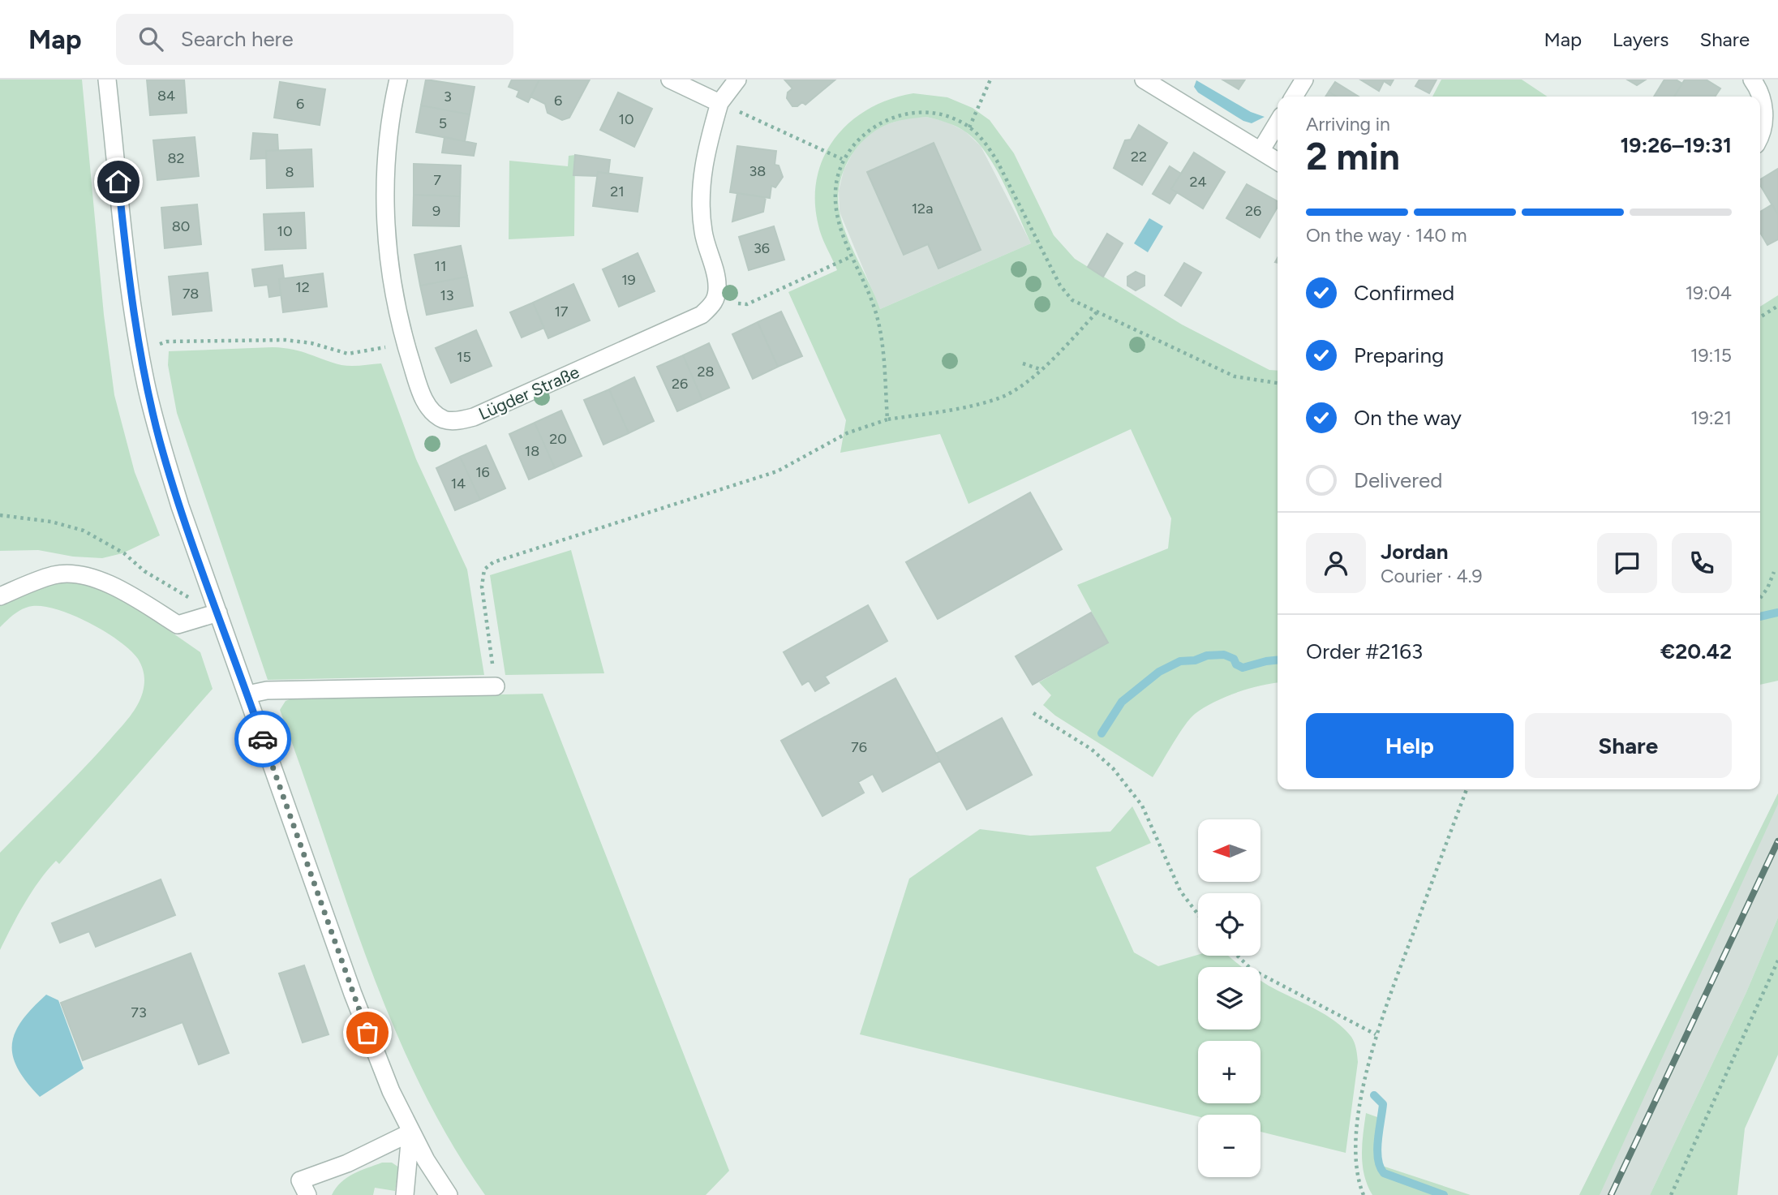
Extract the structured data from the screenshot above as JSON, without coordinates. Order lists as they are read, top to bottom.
{
  "streets": {
    "street": ["Lügder Straße"]
  },
  "house_numbers": [
    "84",
    "3",
    "6",
    "6",
    "10",
    "5",
    "22",
    "82",
    "38",
    "8",
    "7",
    "24",
    "21",
    "12a",
    "9",
    "26",
    "80",
    "10",
    "36",
    "11",
    "19",
    "12",
    "78",
    "13",
    "17",
    "15",
    "28",
    "26",
    "20",
    "18",
    "16",
    "14",
    "76",
    "73"
  ],
  "north": "left",
  "page": {
    "header": "Map",
    "search": "Search here",
    "nav": ["Map", "Layers", "Share"],
    "heading": ["2 min", "Arriving in", "19:26–19:31"],
    "panel": [
      "Jordan",
      "Courier · 4.9",
      "Order #2163",
      "€20.42"
    ],
    "bar": "On the way · 140 m",
    "list": [
      ["Confirmed", "19:04"],
      ["Preparing", "19:15"],
      ["On the way", "19:21"],
      "Delivered"
    ],
    "buttons": ["Help", "Share"],
    "map_buttons": ["+", "−"]
  }
}
